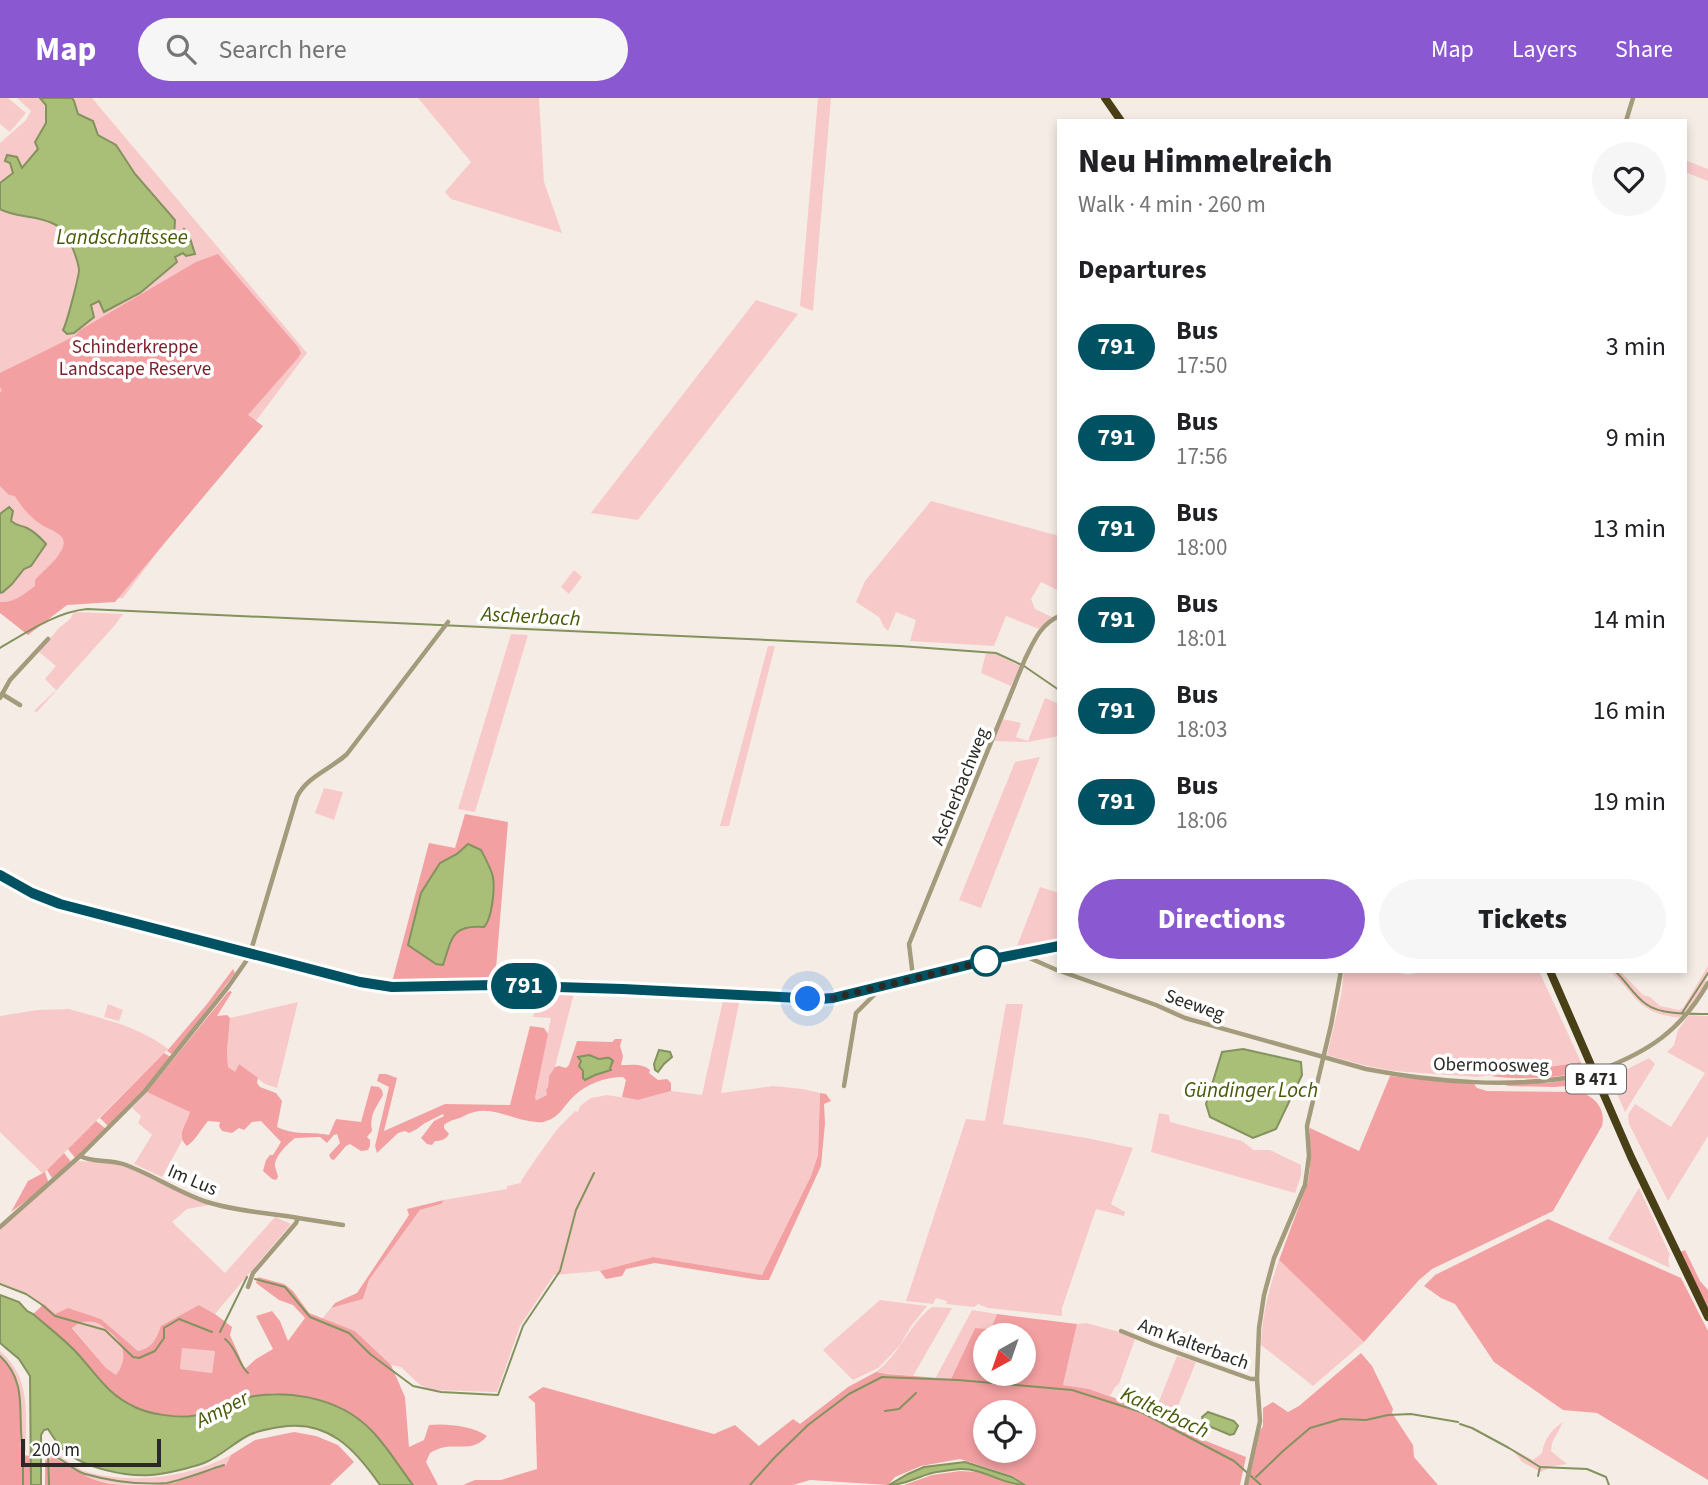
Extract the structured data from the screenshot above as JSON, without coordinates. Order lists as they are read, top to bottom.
{
  "streets": {
    "highway": ["B 471"],
    "street": [
      "Ascherbachweg",
      "Seeweg",
      "Obermoosweg",
      "Im Lus",
      "Am Kalterbach"
    ]
  },
  "crossings": [
    ["Seeweg", "Obermoosweg"]
  ],
  "water": [
    "Landschaftssee",
    "Ascherbach",
    "Gündinger Loch",
    "Amper",
    "Kalterbach"
  ],
  "parks": ["Schinderkreppe Landscape Reserve"],
  "lines": ["bus line 791"],
  "scale_bar": "200 m",
  "north": "bottom left",
  "page": {
    "header": "Map",
    "search": "Search here",
    "nav": ["Map", "Layers", "Share"],
    "on_map": "791",
    "heading": [
      ["Neu Himmelreich", "Walk · 4 min · 260 m"],
      "Departures"
    ],
    "list": [
      {
        "mark": "791",
        "name": "Bus",
        "note": "17:50",
        "value": "3 min"
      },
      {
        "mark": "791",
        "name": "Bus",
        "note": "17:56",
        "value": "9 min"
      },
      {
        "mark": "791",
        "name": "Bus",
        "note": "18:00",
        "value": "13 min"
      },
      {
        "mark": "791",
        "name": "Bus",
        "note": "18:01",
        "value": "14 min"
      },
      {
        "mark": "791",
        "name": "Bus",
        "note": "18:03",
        "value": "16 min"
      },
      {
        "mark": "791",
        "name": "Bus",
        "note": "18:06",
        "value": "19 min"
      }
    ],
    "buttons": ["Directions", "Tickets"],
    "scale": "200 m"
  }
}
